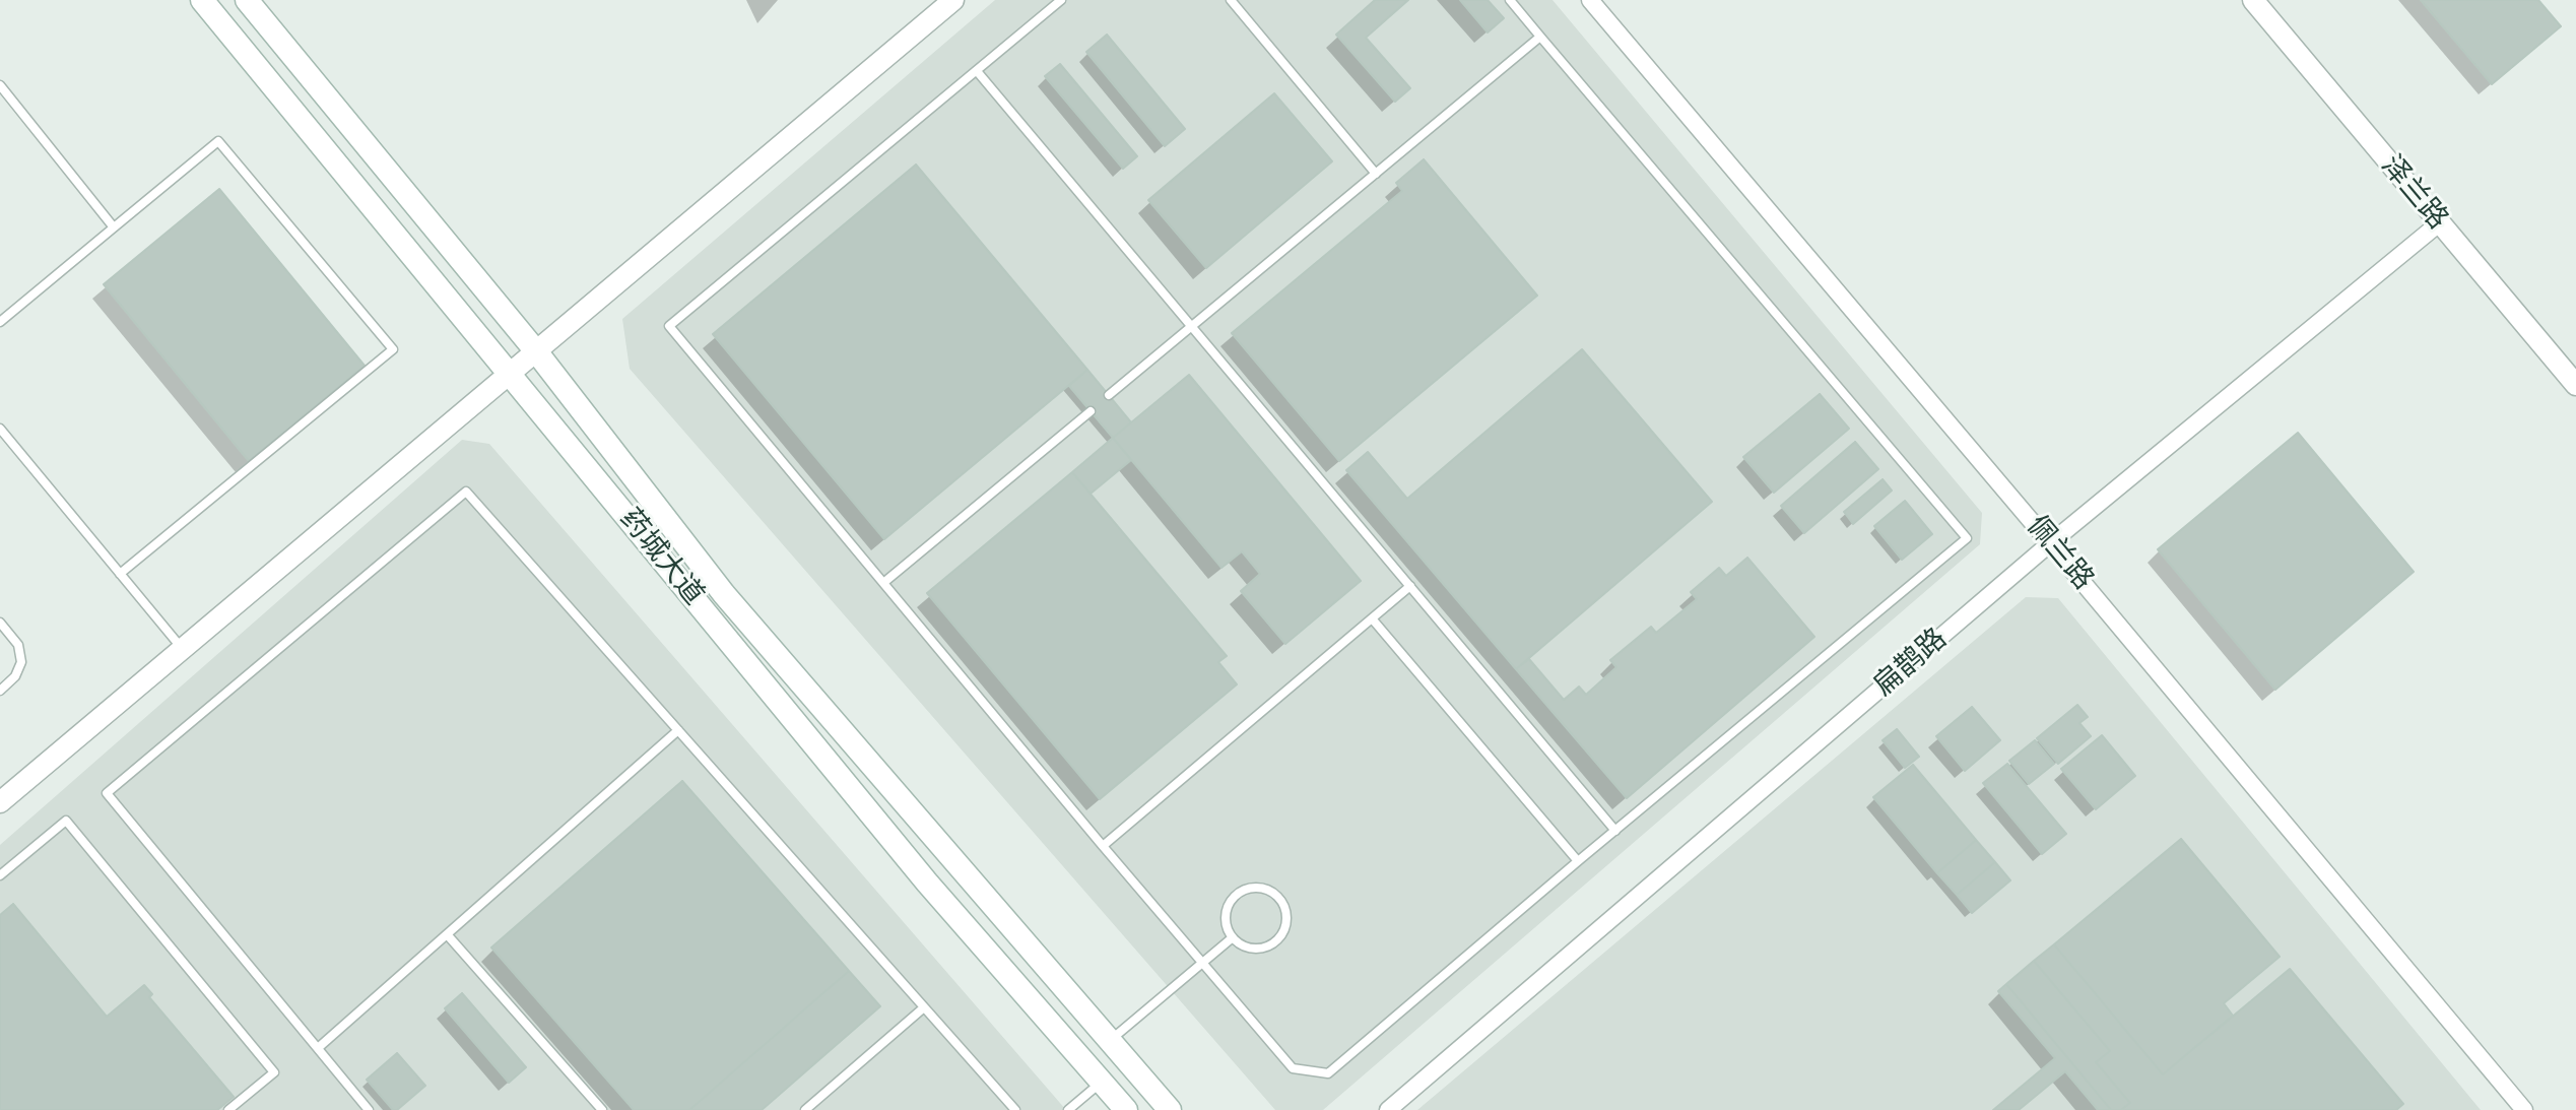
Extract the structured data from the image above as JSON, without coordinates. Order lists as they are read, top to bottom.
{
  "streets": {
    "main road": ["药城大道"],
    "street": ["泽兰路", "佩兰路", "扁鹊路"]
  },
  "crossings": [
    ["泽兰路", "扁鹊路"],
    ["佩兰路", "扁鹊路"]
  ]
}
